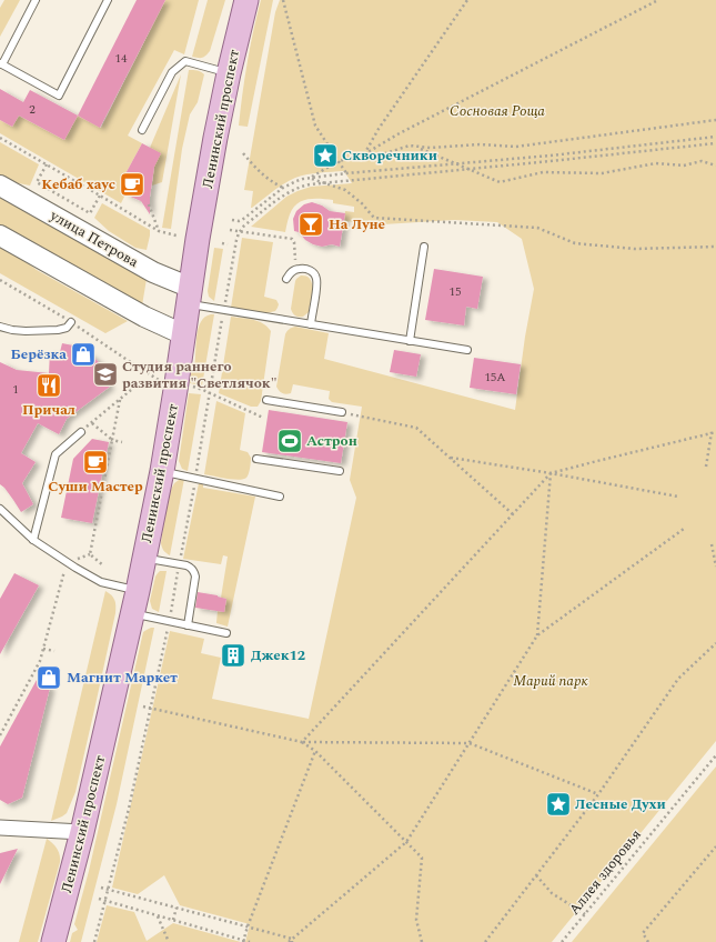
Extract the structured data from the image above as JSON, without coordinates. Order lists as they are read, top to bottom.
{
  "streets": {
    "main road": ["Ленинский проспект", "улица Петрова"],
    "path": ["Аллея здоровья"]
  },
  "crossings": [
    ["Ленинский проспект", "улица Петрова"]
  ],
  "parks": ["Сосновая Роща", "Марий парк"],
  "places": {
    "place": ["Скворечники", "Лесные Духи"],
    "cafe": ["Кебаб хаус", "Суши Мастер"],
    "bar": ["На Луне"],
    "shop": ["Берёзка", "Магнит Маркет"],
    "school or university": ["Студия раннего развития \"Светлячок\""],
    "restaurant": ["Причал"],
    "sports": ["Астрон"],
    "building": ["Джек12"]
  },
  "house_numbers": [
    "14",
    "2",
    "15",
    "15А",
    "1"
  ]
}
